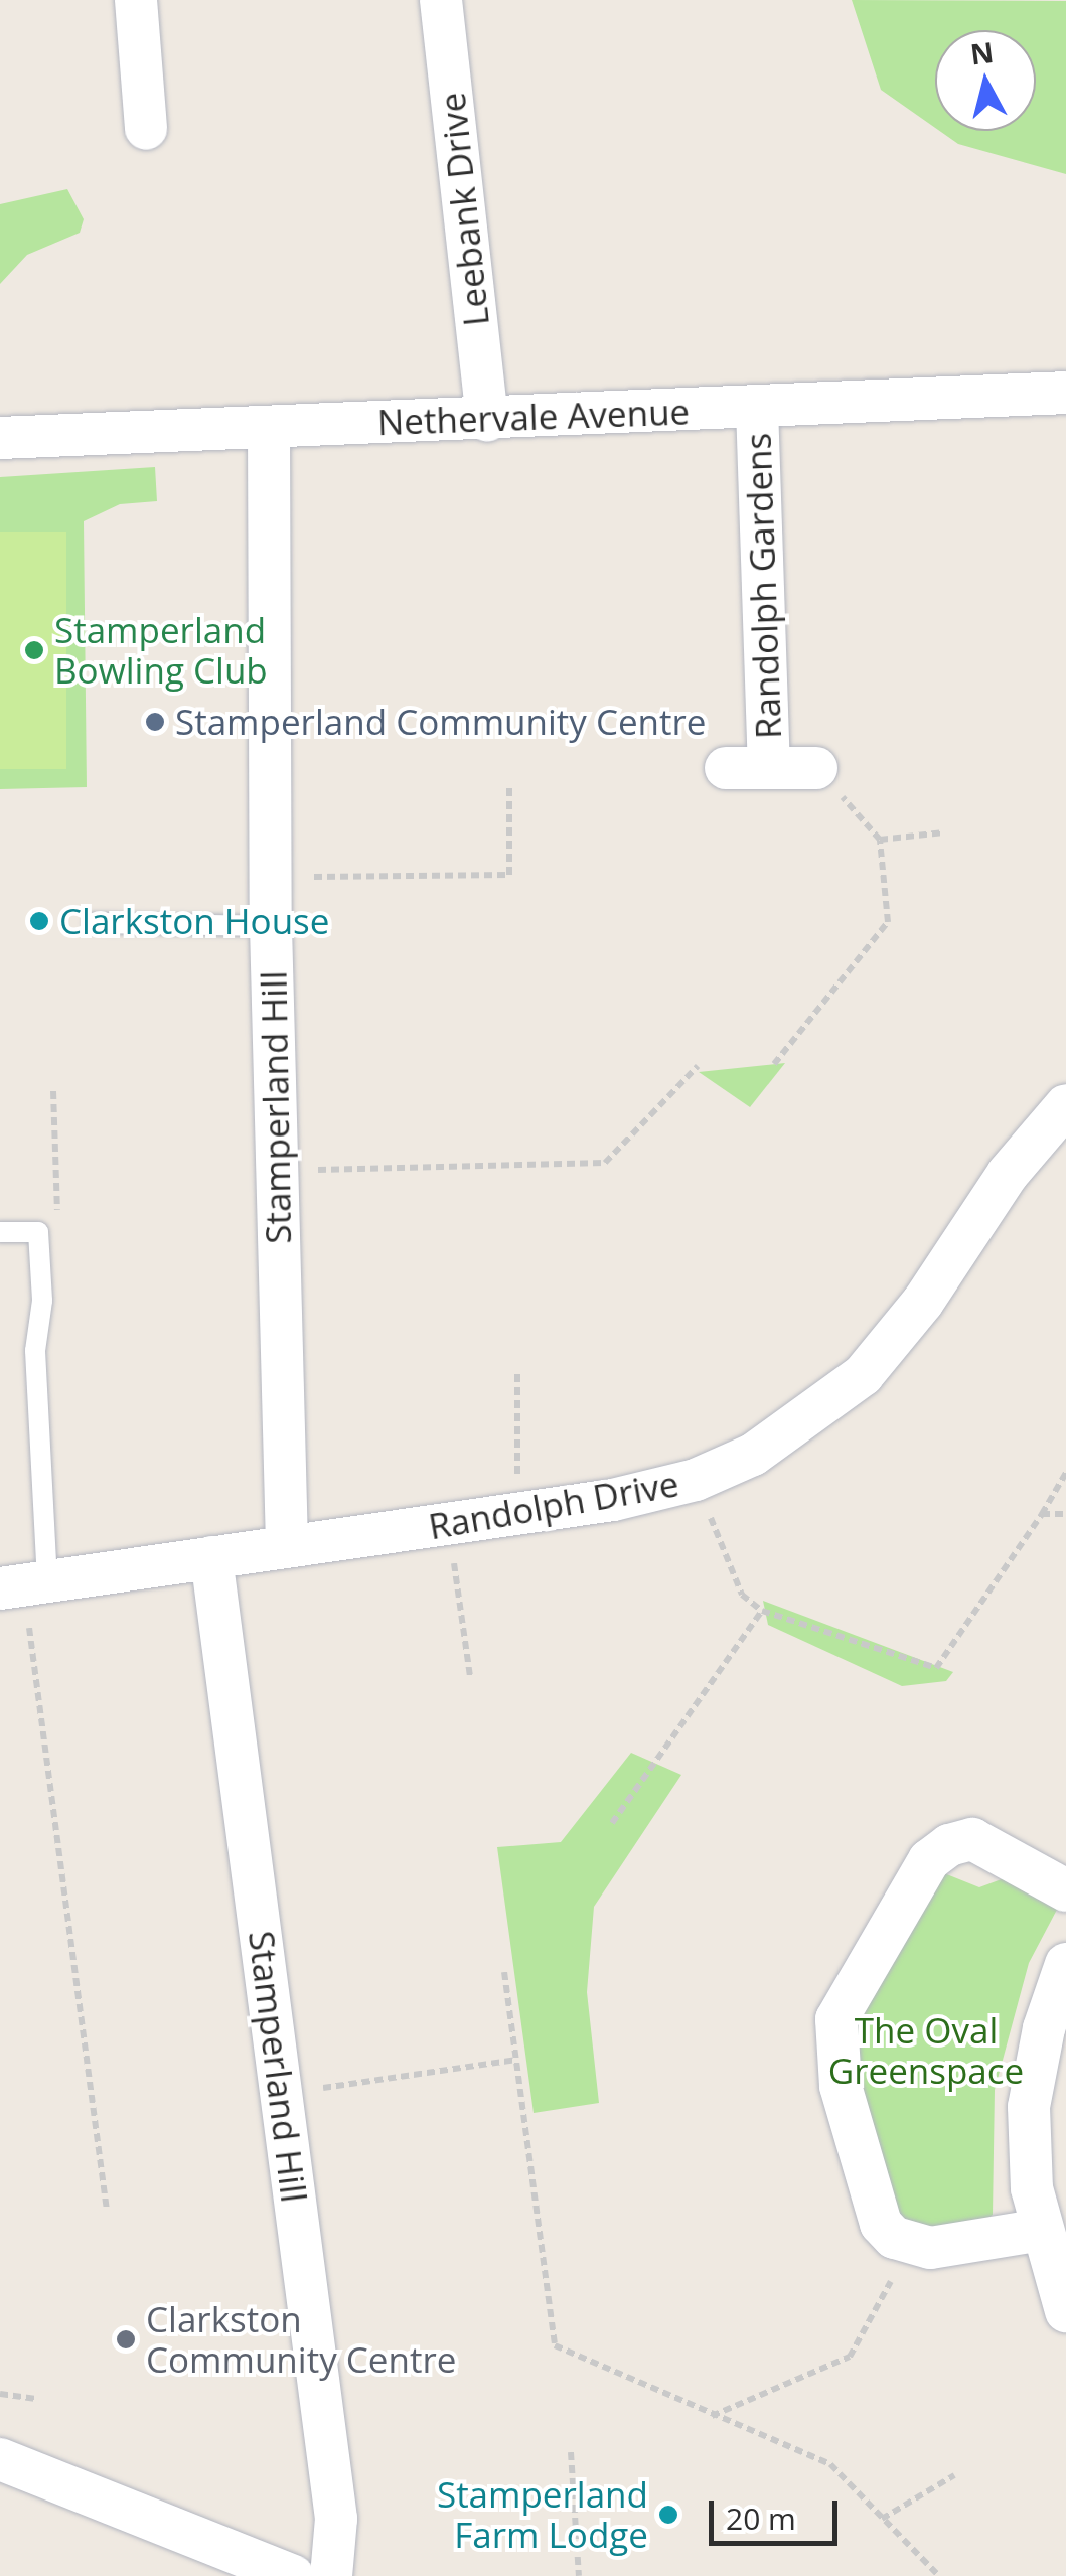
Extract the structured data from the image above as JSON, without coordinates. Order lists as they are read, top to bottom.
{
  "streets": {
    "street": [
      "Leebank Drive",
      "Nethervale Avenue",
      "Randolph Gardens",
      "Stamperland Hill",
      "Randolph Drive"
    ]
  },
  "crossings": [
    ["Leebank Drive", "Nethervale Avenue"],
    ["Nethervale Avenue", "Randolph Gardens"],
    ["Nethervale Avenue", "Stamperland Hill"],
    ["Stamperland Hill", "Randolph Drive"]
  ],
  "parks": ["The Oval Greenspace"],
  "places": [
    "Stamperland Bowling Club",
    "Stamperland Community Centre",
    "Clarkston House",
    "Clarkston Community Centre",
    "Stamperland Farm Lodge"
  ],
  "scale_bar": "20 m",
  "north": "top"
}
